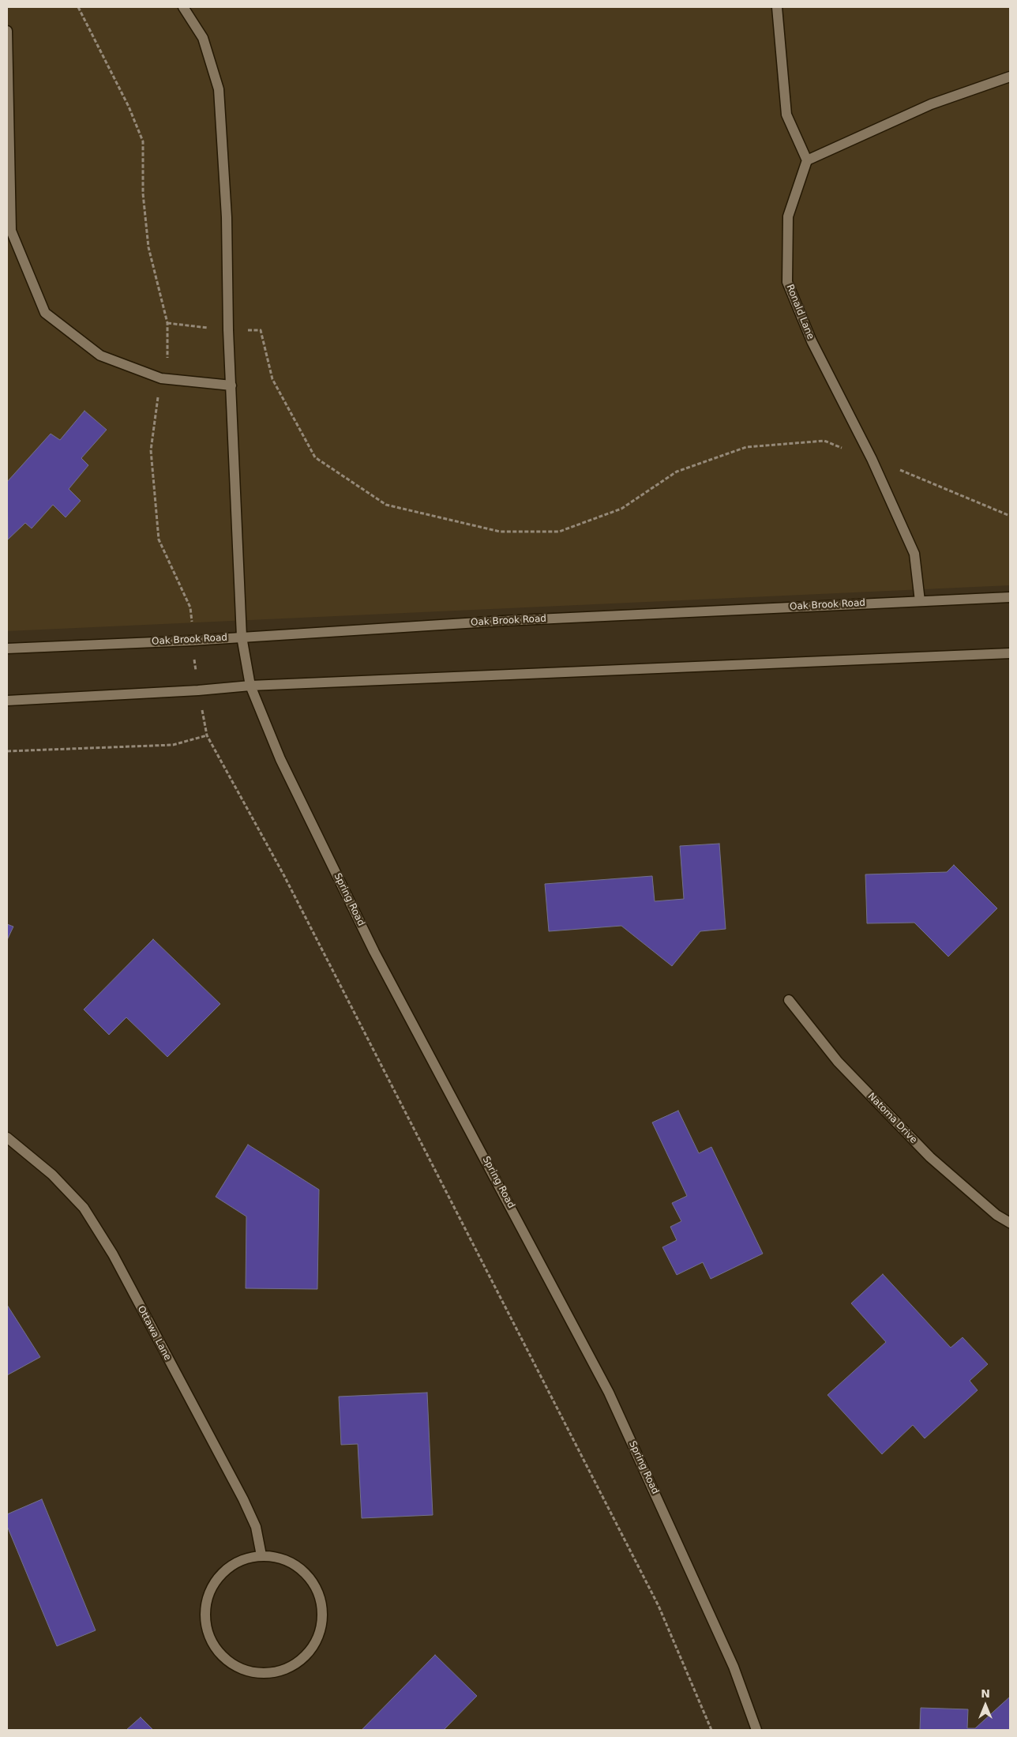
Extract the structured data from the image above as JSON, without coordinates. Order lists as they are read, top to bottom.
{
  "streets": {
    "street": [
      "Ronald Lane",
      "Oak Brook Road",
      "Spring Road",
      "Natoma Drive",
      "Ottawa Lane"
    ]
  },
  "crossings": [
    ["Ronald Lane", "Oak Brook Road"],
    ["Oak Brook Road", "Spring Road"]
  ],
  "north": "top"
}
